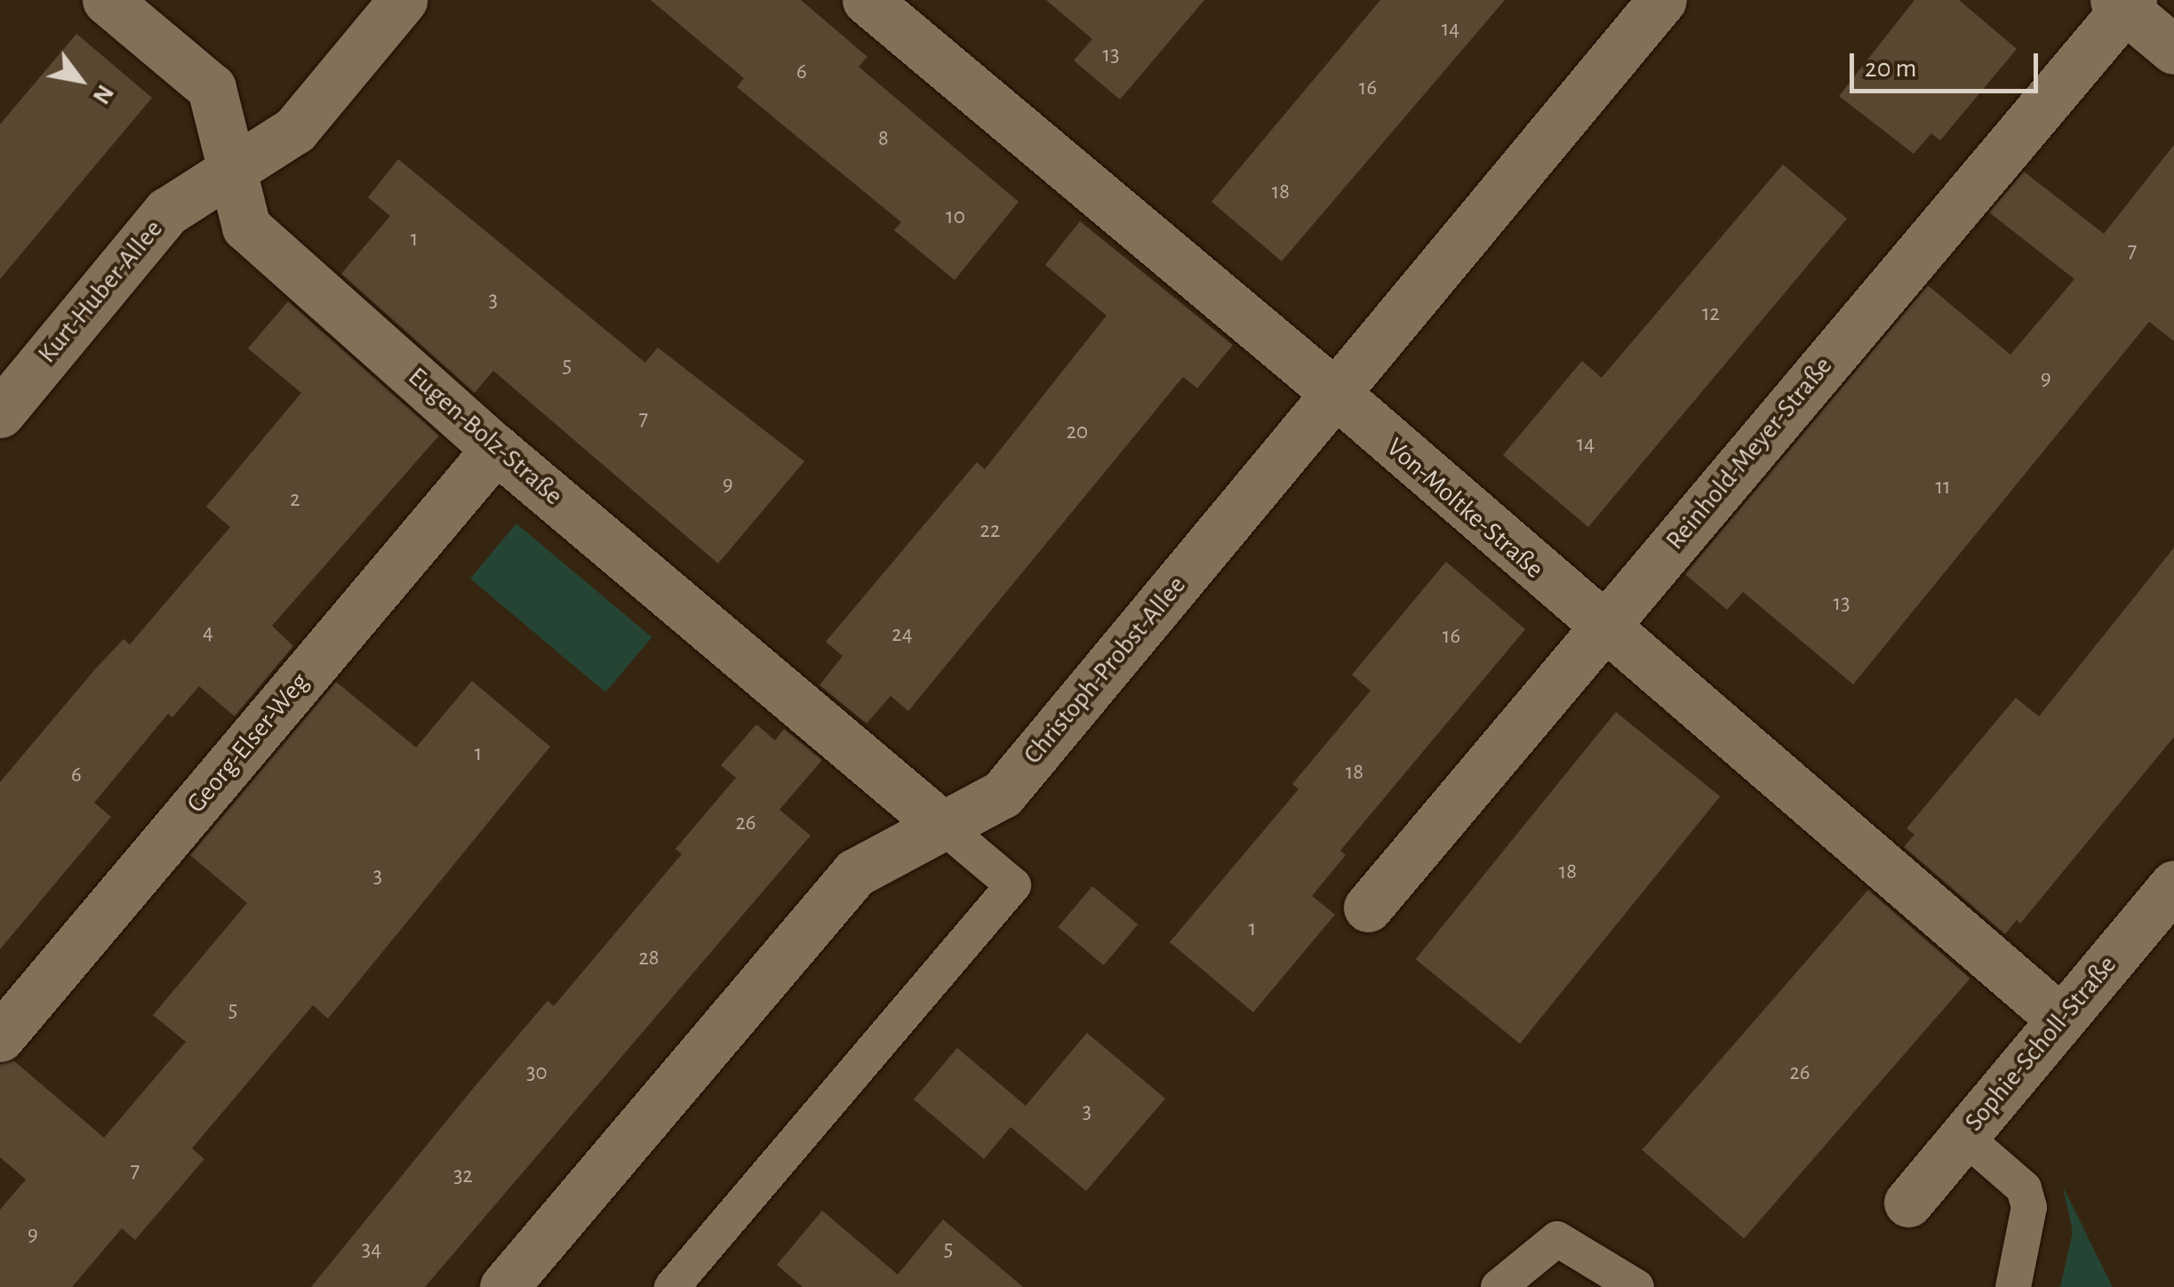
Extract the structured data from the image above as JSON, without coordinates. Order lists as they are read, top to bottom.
{
  "streets": {
    "street": [
      "Kurt-Huber-Allee",
      "Eugen-Bolz-Straße",
      "Reinhold-Meyer-Straße",
      "Von-Moltke-Straße",
      "Christoph-Probst-Allee",
      "Georg-Elser-Weg",
      "Sophie-Scholl-Straße"
    ]
  },
  "crossings": [
    ["Kurt-Huber-Allee", "Eugen-Bolz-Straße"],
    ["Eugen-Bolz-Straße", "Christoph-Probst-Allee"],
    ["Eugen-Bolz-Straße", "Georg-Elser-Weg"],
    ["Reinhold-Meyer-Straße", "Von-Moltke-Straße"],
    ["Von-Moltke-Straße", "Christoph-Probst-Allee"],
    ["Von-Moltke-Straße", "Sophie-Scholl-Straße"]
  ],
  "house_numbers": [
    "14",
    "13",
    "6",
    "16",
    "8",
    "18",
    "10",
    "1",
    "7",
    "3",
    "12",
    "5",
    "9",
    "7",
    "20",
    "14",
    "9",
    "11",
    "2",
    "22",
    "13",
    "4",
    "24",
    "16",
    "1",
    "18",
    "6",
    "26",
    "18",
    "3",
    "1",
    "28",
    "5",
    "30",
    "26",
    "3",
    "7",
    "32",
    "9",
    "5",
    "34"
  ],
  "scale_bar": "20 m",
  "north": "bottom right"
}
